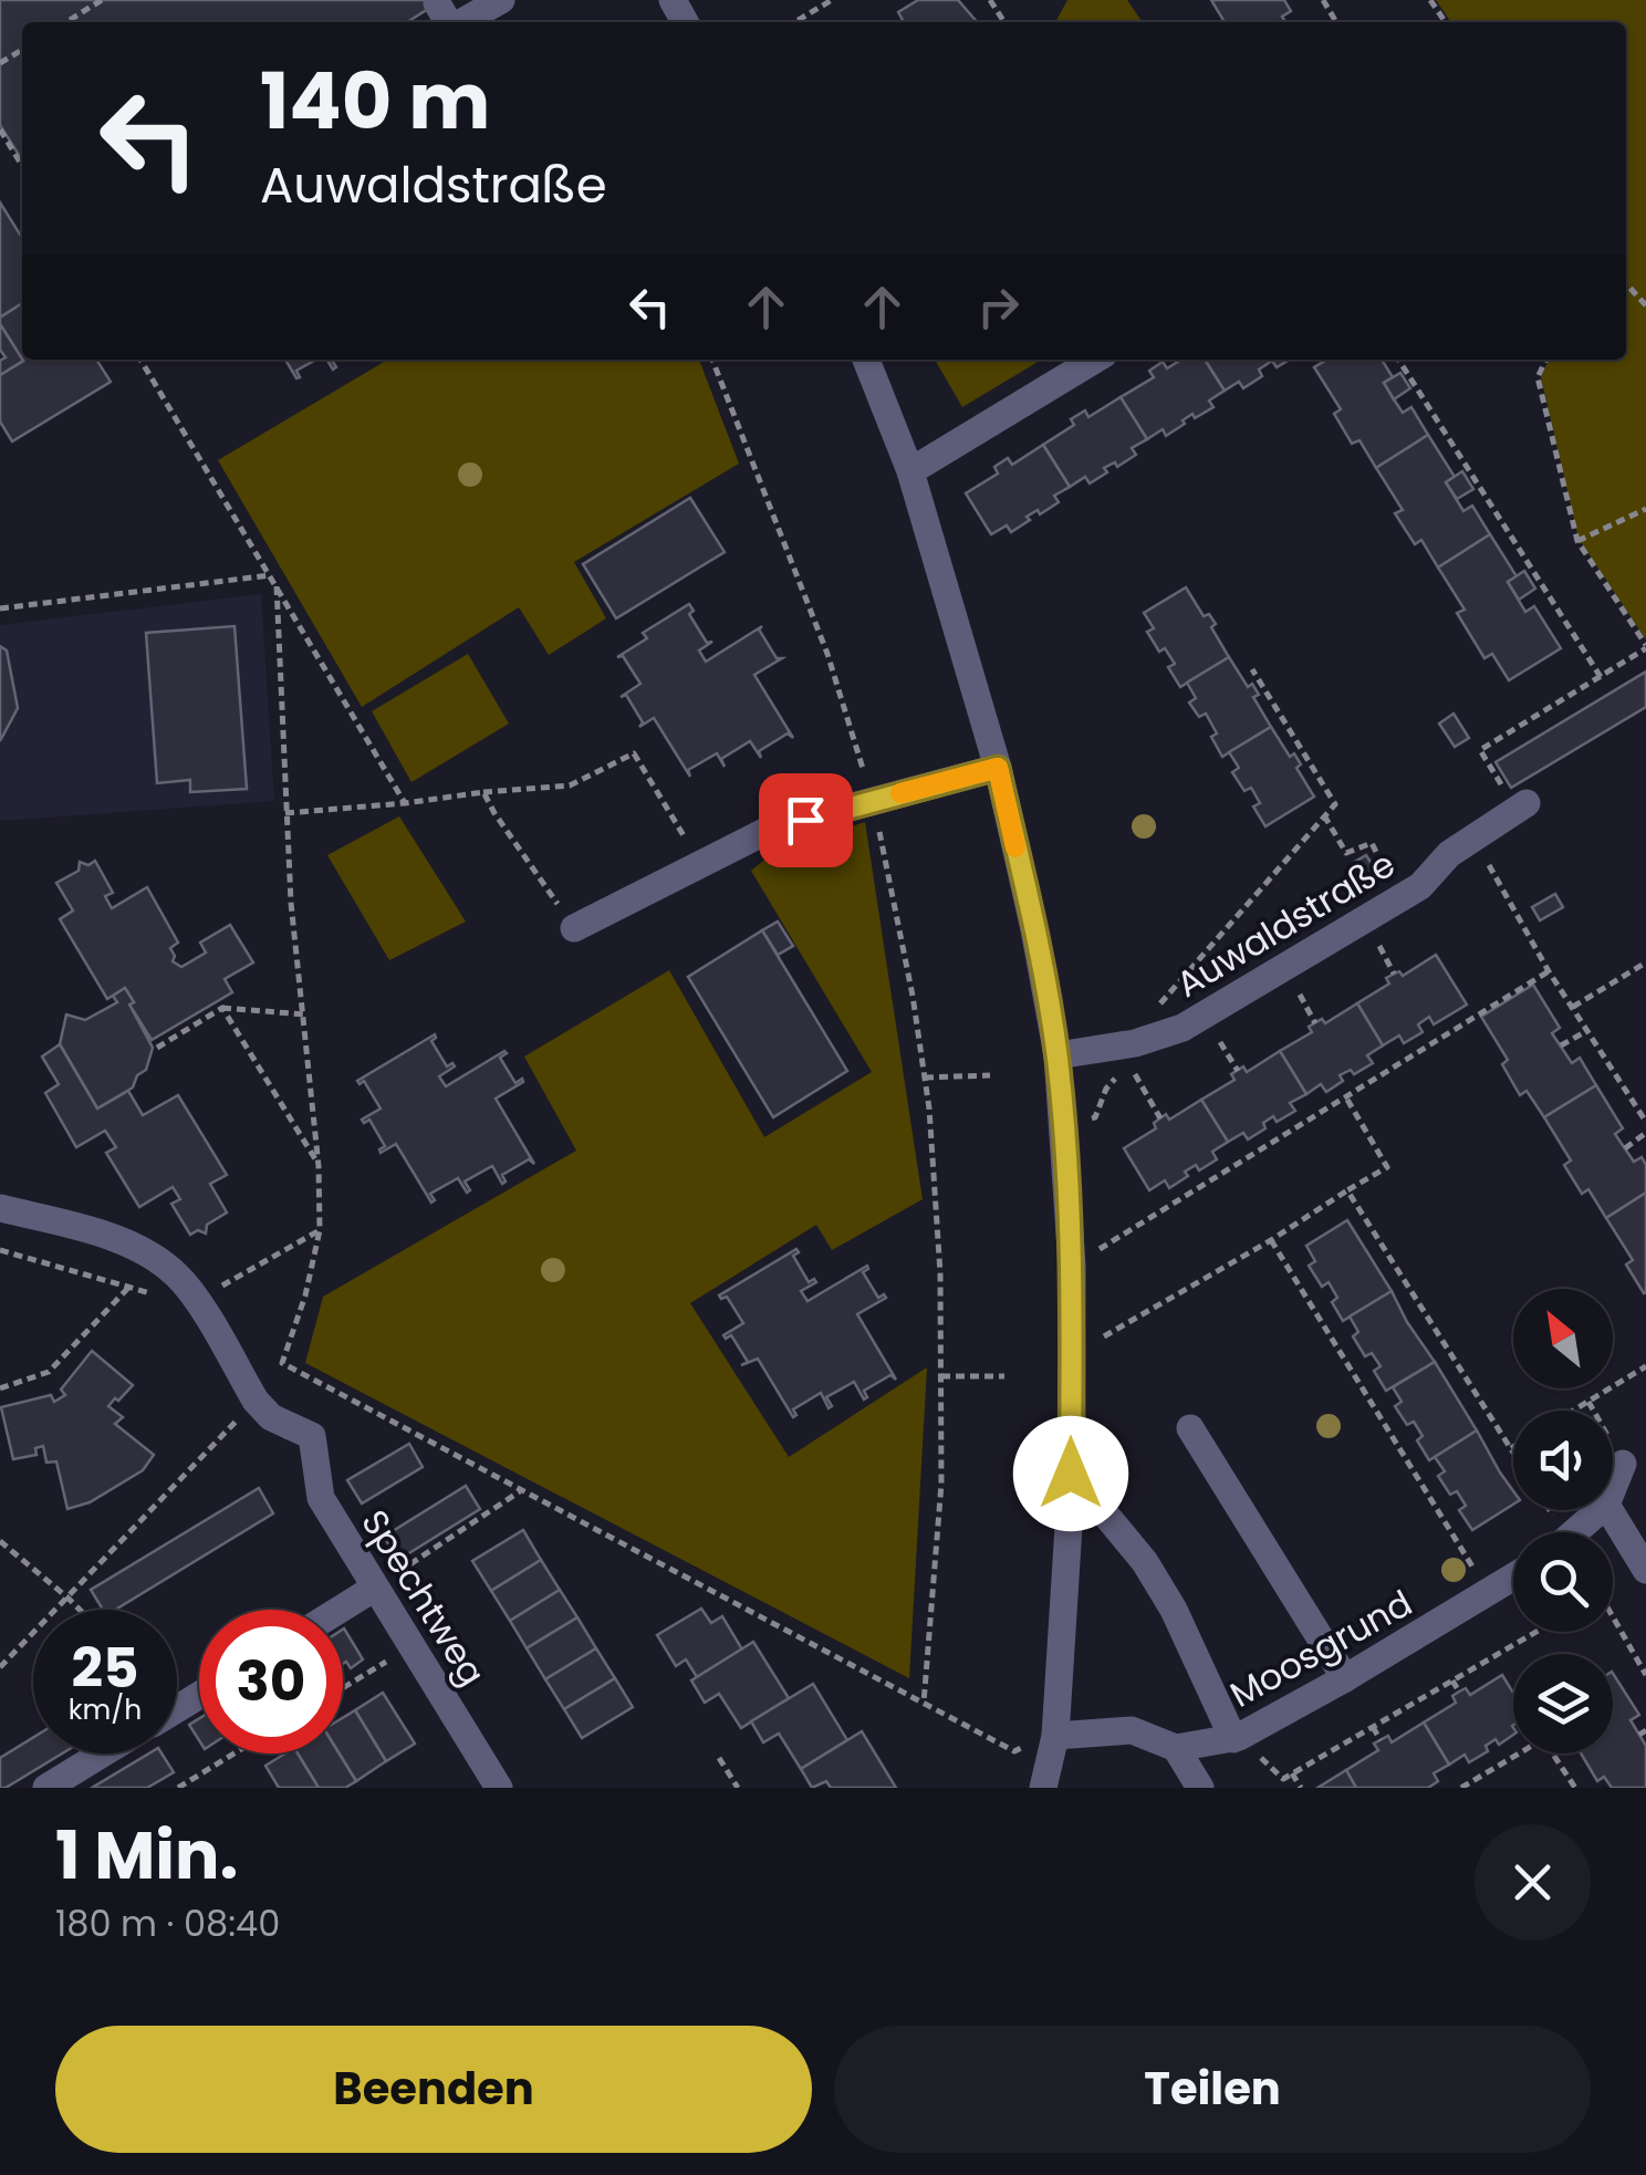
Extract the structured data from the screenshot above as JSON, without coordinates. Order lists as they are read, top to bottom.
{
  "streets": {
    "street": ["Auwaldstraße", "Spechtweg", "Moosgrund"]
  },
  "north": "top left",
  "page": {
    "turn": ["140 m", "Auwaldstraße"],
    "speed": "25 km/h",
    "limit": "30",
    "heading": ["1 Min.", "180 m · 08:40"],
    "buttons": ["Beenden", "Teilen"]
  }
}
